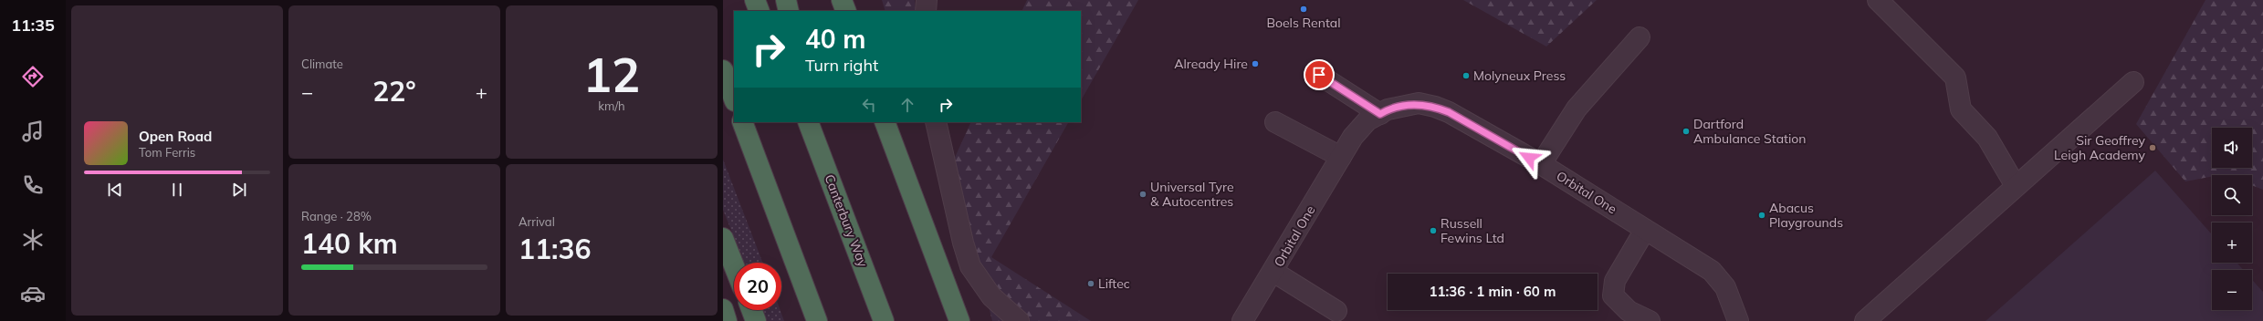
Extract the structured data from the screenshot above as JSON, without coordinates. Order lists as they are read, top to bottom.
{
  "streets": {
    "highway": ["Canterbury Way"],
    "street": ["Orbital One"]
  },
  "places": [
    "Boels Rental",
    "Already Hire",
    "Molyneux Press",
    "Dartford Ambulance Station",
    "Sir Geoffrey Leigh Academy",
    "Universal Tyre & Autocentres",
    "Abacus Playgrounds",
    "Russell Fewins Ltd",
    "Liftec"
  ],
  "page": {
    "tabs": "11:35",
    "tile": [
      "Climate",
      ["12", "km/h"],
      ["Range · 28%", "140 km"],
      ["Arrival", "11:36"]
    ],
    "turn": ["40 m", "Turn right"],
    "heat": ["−", "22°", "+"],
    "song": ["Open Road", "Tom Ferris"],
    "map_buttons": ["+", "−"],
    "limit": "20",
    "trip": "11:36 · 1 min · 60 m"
  }
}
